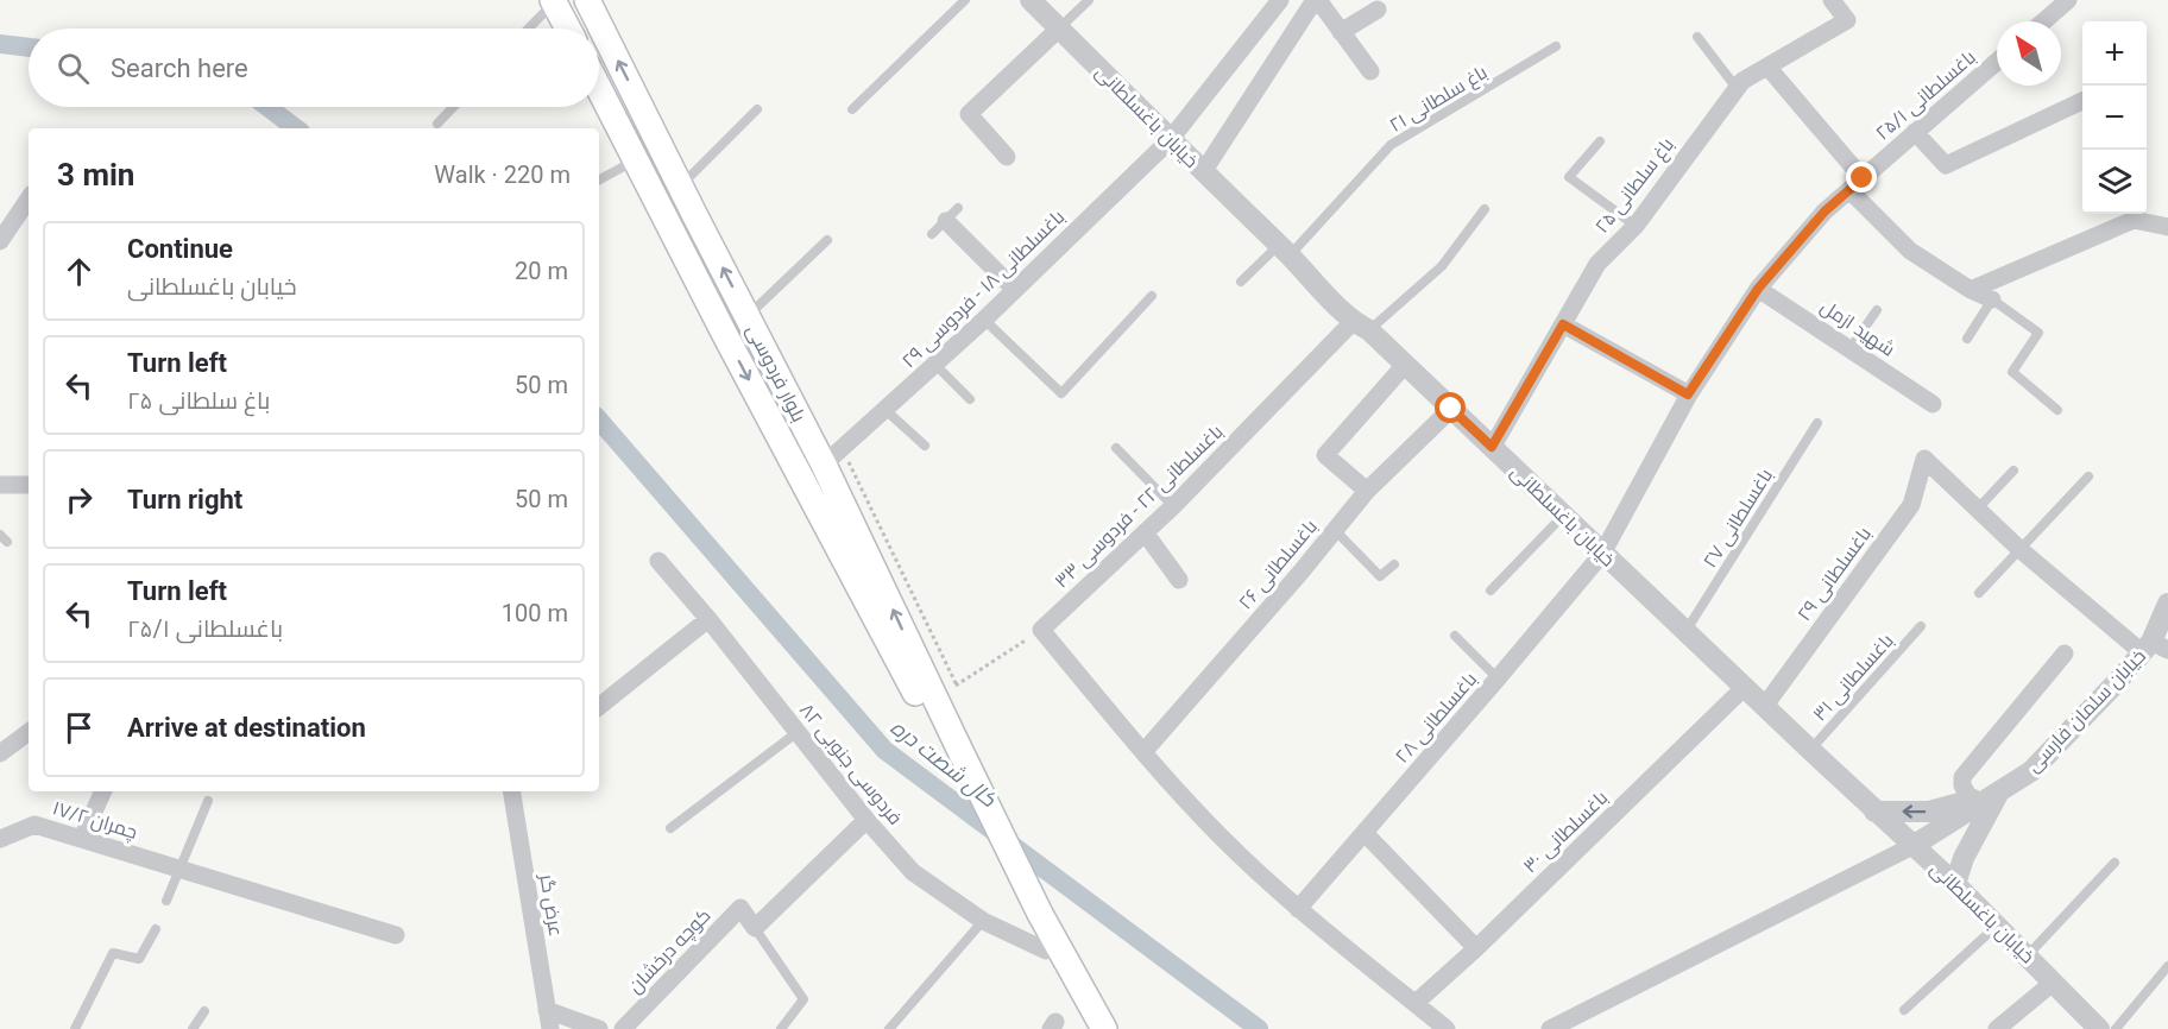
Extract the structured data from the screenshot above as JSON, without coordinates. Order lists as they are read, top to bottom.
{
  "streets": {
    "main road": ["بلوار فردوسی"],
    "street": [
      "باغسلطانی ۲۵/۱",
      "خیابان باغسلطانی",
      "باغ سلطانی ۲۵",
      "باغسلطانی ۱۸ - فردوسی ۲۹",
      "شهید ازمل",
      "باغسلطانی ۲۲ - فردوسی ۳۳",
      "باغسلطانی ۲۶",
      "باغسلطانی ۲۹",
      "خیابان سلمان فارسی",
      "باغسلطانی ۲۸",
      "فردوسی جنوبی ۸۲",
      "چمران ۱۷/۲",
      "باغسلطانی ۳۰",
      "عرض گر",
      "کوچه درخشان"
    ],
    "lane": ["باغ سلطانی ۲۱", "باغسلطانی ۲۷", "باغسلطانی ۳۱"]
  },
  "crossings": [
    ["باغسلطانی ۲۵/۱", "خیابان باغسلطانی"],
    ["باغسلطانی ۲۵/۱", "شهید ازمل"],
    ["باغسلطانی ۲۵/۱", "باغسلطانی ۲۸"],
    ["باغ سلطانی ۲۱", "خیابان باغسلطانی"],
    ["خیابان باغسلطانی", "باغ سلطانی ۲۵"],
    ["خیابان باغسلطانی", "باغسلطانی ۱۸ - فردوسی ۲۹"],
    ["خیابان باغسلطانی", "باغسلطانی ۲۲ - فردوسی ۳۳"],
    ["خیابان باغسلطانی", "باغسلطانی ۲۷"],
    ["خیابان باغسلطانی", "باغسلطانی ۲۶"],
    ["خیابان باغسلطانی", "باغسلطانی ۲۹"],
    ["خیابان باغسلطانی", "باغسلطانی ۳۱"],
    ["خیابان باغسلطانی", "خیابان سلمان فارسی"],
    ["خیابان باغسلطانی", "باغسلطانی ۲۸"],
    ["خیابان باغسلطانی", "باغسلطانی ۳۰"],
    ["باغسلطانی ۱۸ - فردوسی ۲۹", "بلوار فردوسی"]
  ],
  "water": ["کال شصت دره"],
  "north": "top left",
  "page": {
    "map_buttons": ["+", "−"],
    "search": "Search here",
    "heading": ["3 min", "Walk · 220 m"],
    "list": [
      ["Continue", "خیابان باغسلطانی", "20 m"],
      ["Turn left", "باغ سلطانی ۲۵", "50 m"],
      ["Turn right", "50 m"],
      ["Turn left", "باغسلطانی ۲۵/۱", "100 m"],
      "Arrive at destination"
    ]
  }
}
